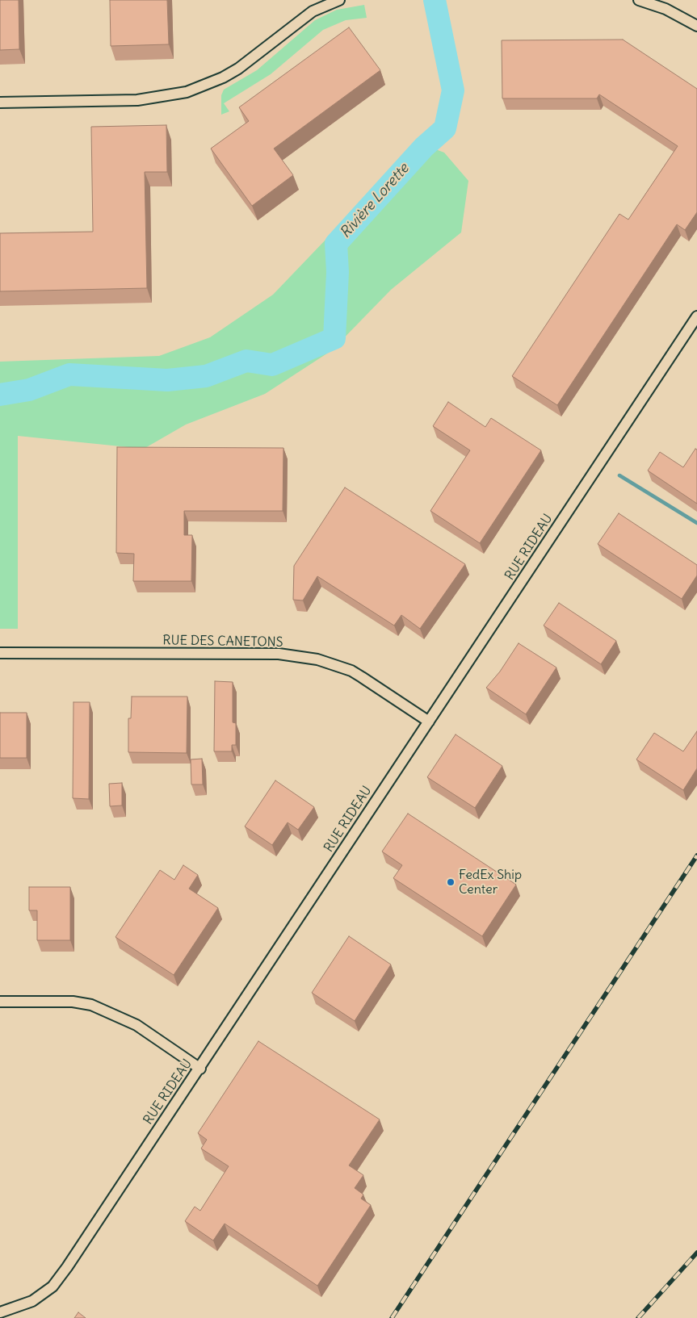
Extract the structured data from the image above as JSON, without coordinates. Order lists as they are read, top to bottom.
{
  "streets": {
    "street": ["RUE RIDEAU", "RUE DES CANETONS"]
  },
  "crossings": [
    ["RUE RIDEAU", "RUE DES CANETONS"]
  ],
  "water": ["Rivière Lorette"],
  "places": ["FedEx Ship Center"]
}
